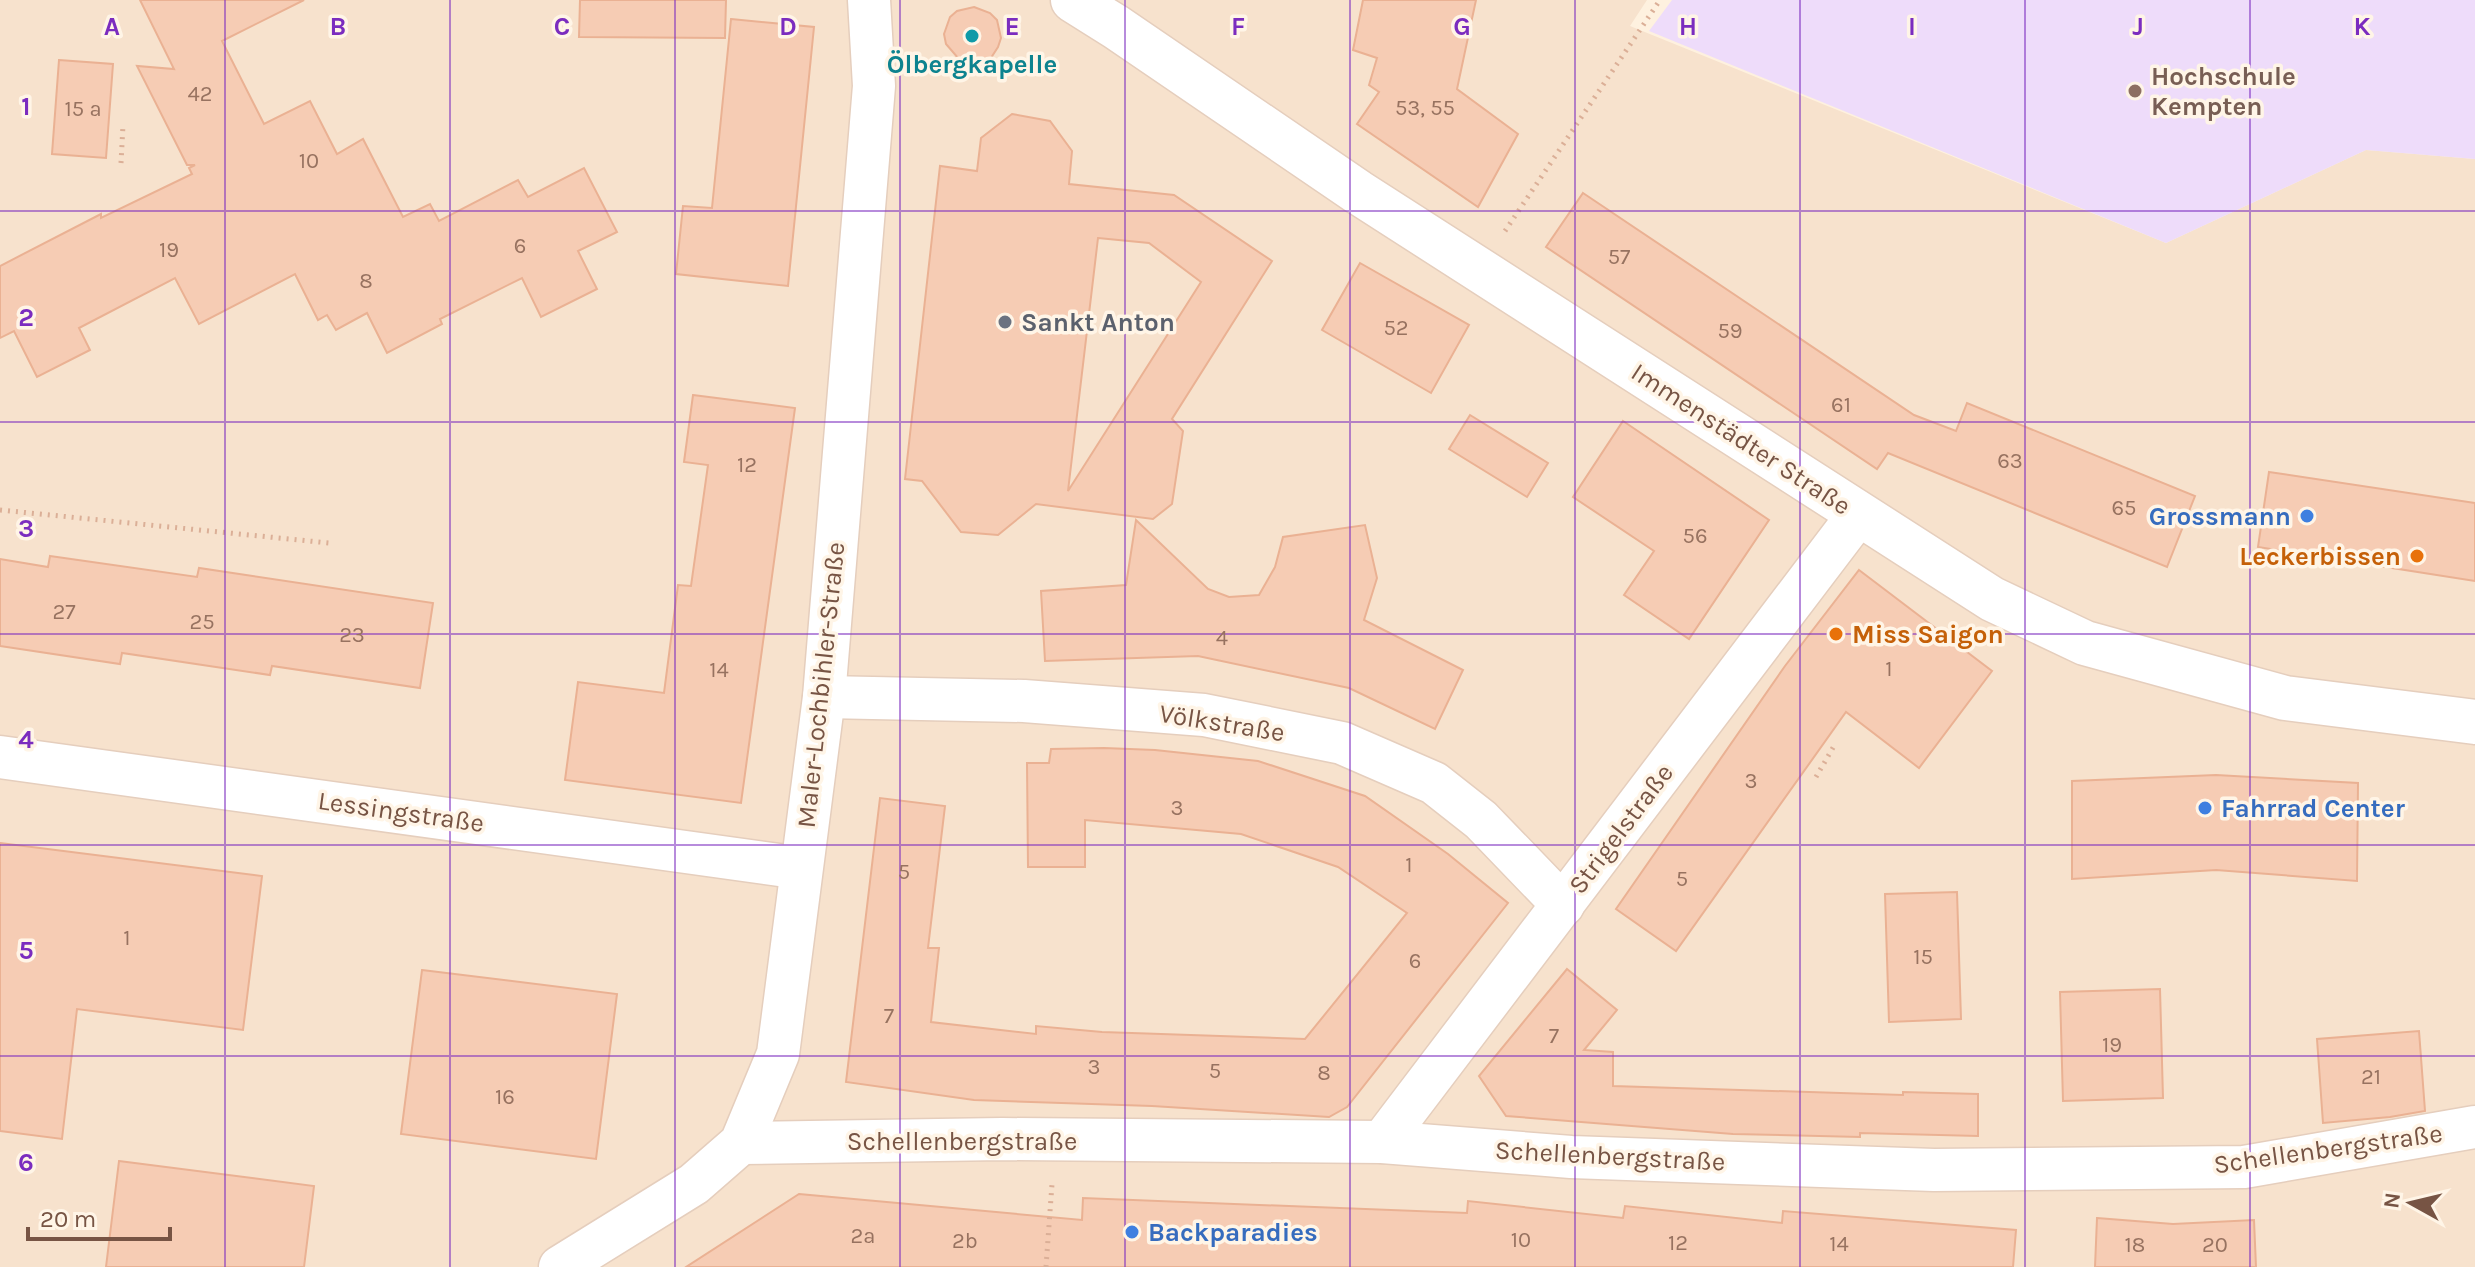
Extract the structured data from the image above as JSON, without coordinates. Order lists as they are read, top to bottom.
{
  "streets": {
    "street": [
      "Immenstädter Straße",
      "Maler-Lochbihler-Straße",
      "Völkstraße",
      "Lessingstraße",
      "Strigelstraße",
      "Schellenbergstraße"
    ]
  },
  "crossings": [
    ["Immenstädter Straße", "Strigelstraße"],
    ["Maler-Lochbihler-Straße", "Völkstraße"],
    ["Maler-Lochbihler-Straße", "Lessingstraße"],
    ["Maler-Lochbihler-Straße", "Schellenbergstraße"],
    ["Völkstraße", "Strigelstraße"],
    ["Strigelstraße", "Schellenbergstraße"]
  ],
  "places": [
    "Ölbergkapelle",
    "Hochschule Kempten",
    "Sankt Anton",
    "Grossmann",
    "Leckerbissen",
    "Miss Saigon",
    "Fahrrad Center",
    "Backparadies"
  ],
  "house_numbers": [
    "42",
    "53, 55",
    "15 a",
    "10",
    "6",
    "19",
    "57",
    "8",
    "52",
    "59",
    "61",
    "63",
    "12",
    "65",
    "56",
    "27",
    "25",
    "23",
    "4",
    "1",
    "14",
    "3",
    "3",
    "1",
    "5",
    "5",
    "1",
    "15",
    "6",
    "7",
    "7",
    "19",
    "3",
    "5",
    "8",
    "21",
    "16",
    "2a",
    "10",
    "2b",
    "12",
    "14",
    "18",
    "20"
  ],
  "scale_bar": "20 m",
  "north": "left",
  "grid": {
    "columns": [
      "A",
      "B",
      "C",
      "D",
      "E",
      "F",
      "G",
      "H",
      "I",
      "J",
      "K"
    ],
    "rows": [
      "1",
      "2",
      "3",
      "4",
      "5",
      "6"
    ]
  }
}
